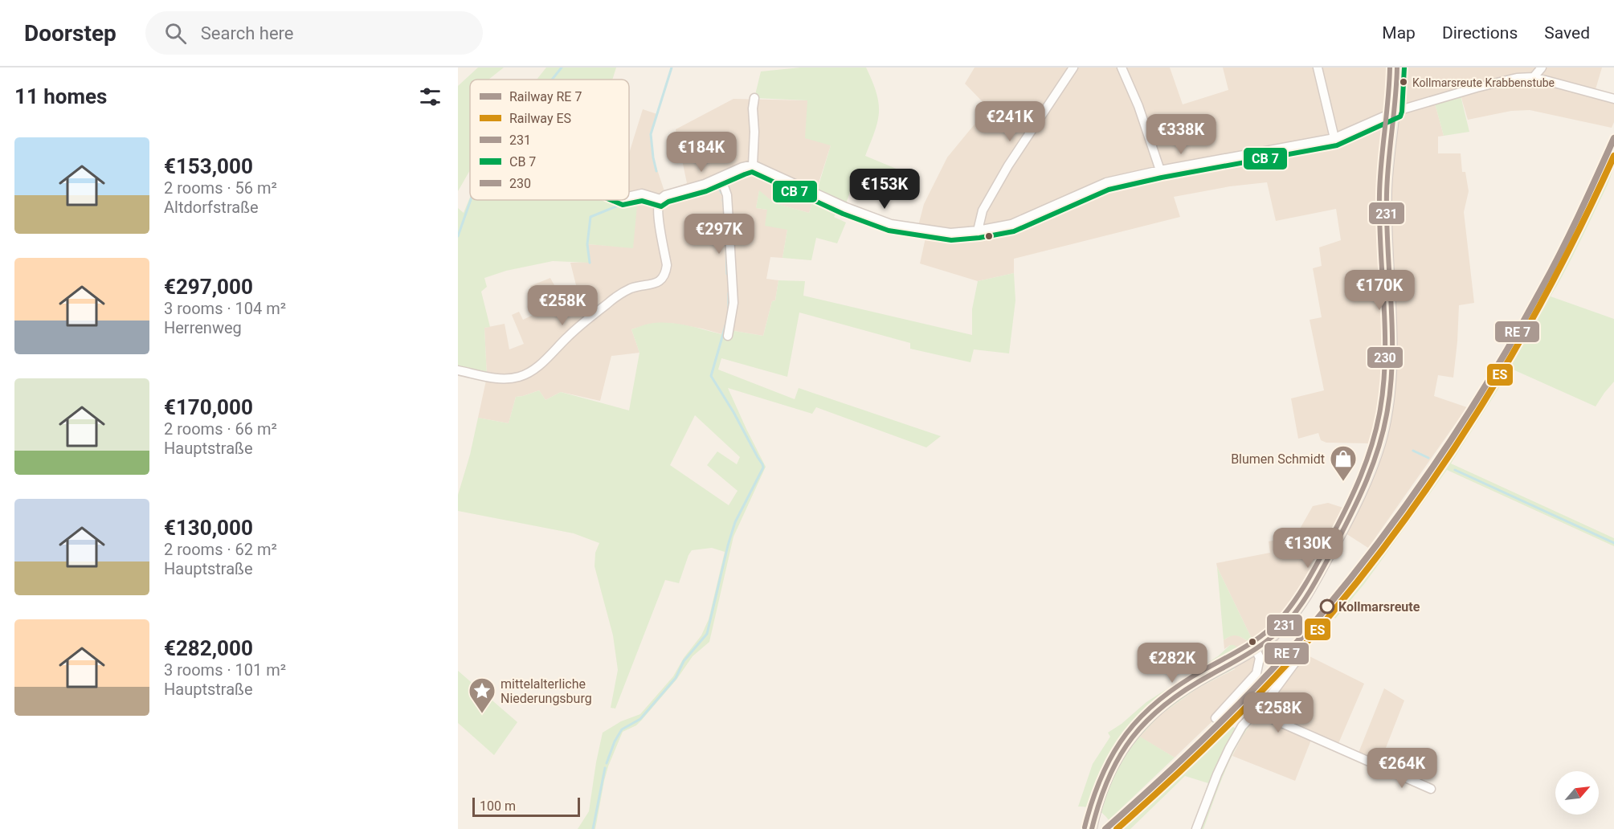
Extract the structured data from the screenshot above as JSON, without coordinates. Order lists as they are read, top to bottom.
{
  "places": {
    "other": ["Kollmarsreute Krabbenstube", "Kollmarsreute"],
    "shop": ["Blumen Schmidt"],
    "place": ["mittelalterliche Niederungsburg"]
  },
  "lines": ["transit line 231", "transit line 230", "rail line ES"],
  "legend": [
    "Railway RE 7",
    "Railway ES",
    "231",
    "CB 7",
    "230"
  ],
  "scale_bar": "100 m",
  "north": "top right",
  "page": {
    "header": "Doorstep",
    "search": "Search here",
    "nav": ["Map", "Directions", "Saved"],
    "heading": "11 homes",
    "price": [
      "€241K",
      "€338K",
      "€184K",
      "€153K",
      "€297K",
      "€170K",
      "€258K",
      "€130K",
      "€282K",
      "€258K",
      "€264K"
    ],
    "list": [
      {
        "name": "€153,000",
        "note": "2 rooms · 56 m² · Altdorfstraße"
      },
      {
        "name": "€297,000",
        "note": "3 rooms · 104 m² · Herrenweg"
      },
      {
        "name": "€170,000",
        "note": "2 rooms · 66 m² · Hauptstraße"
      },
      {
        "name": "€130,000",
        "note": "2 rooms · 62 m² · Hauptstraße"
      },
      {
        "name": "€282,000",
        "note": "3 rooms · 101 m² · Hauptstraße"
      }
    ],
    "scale": "100 m"
  }
}
